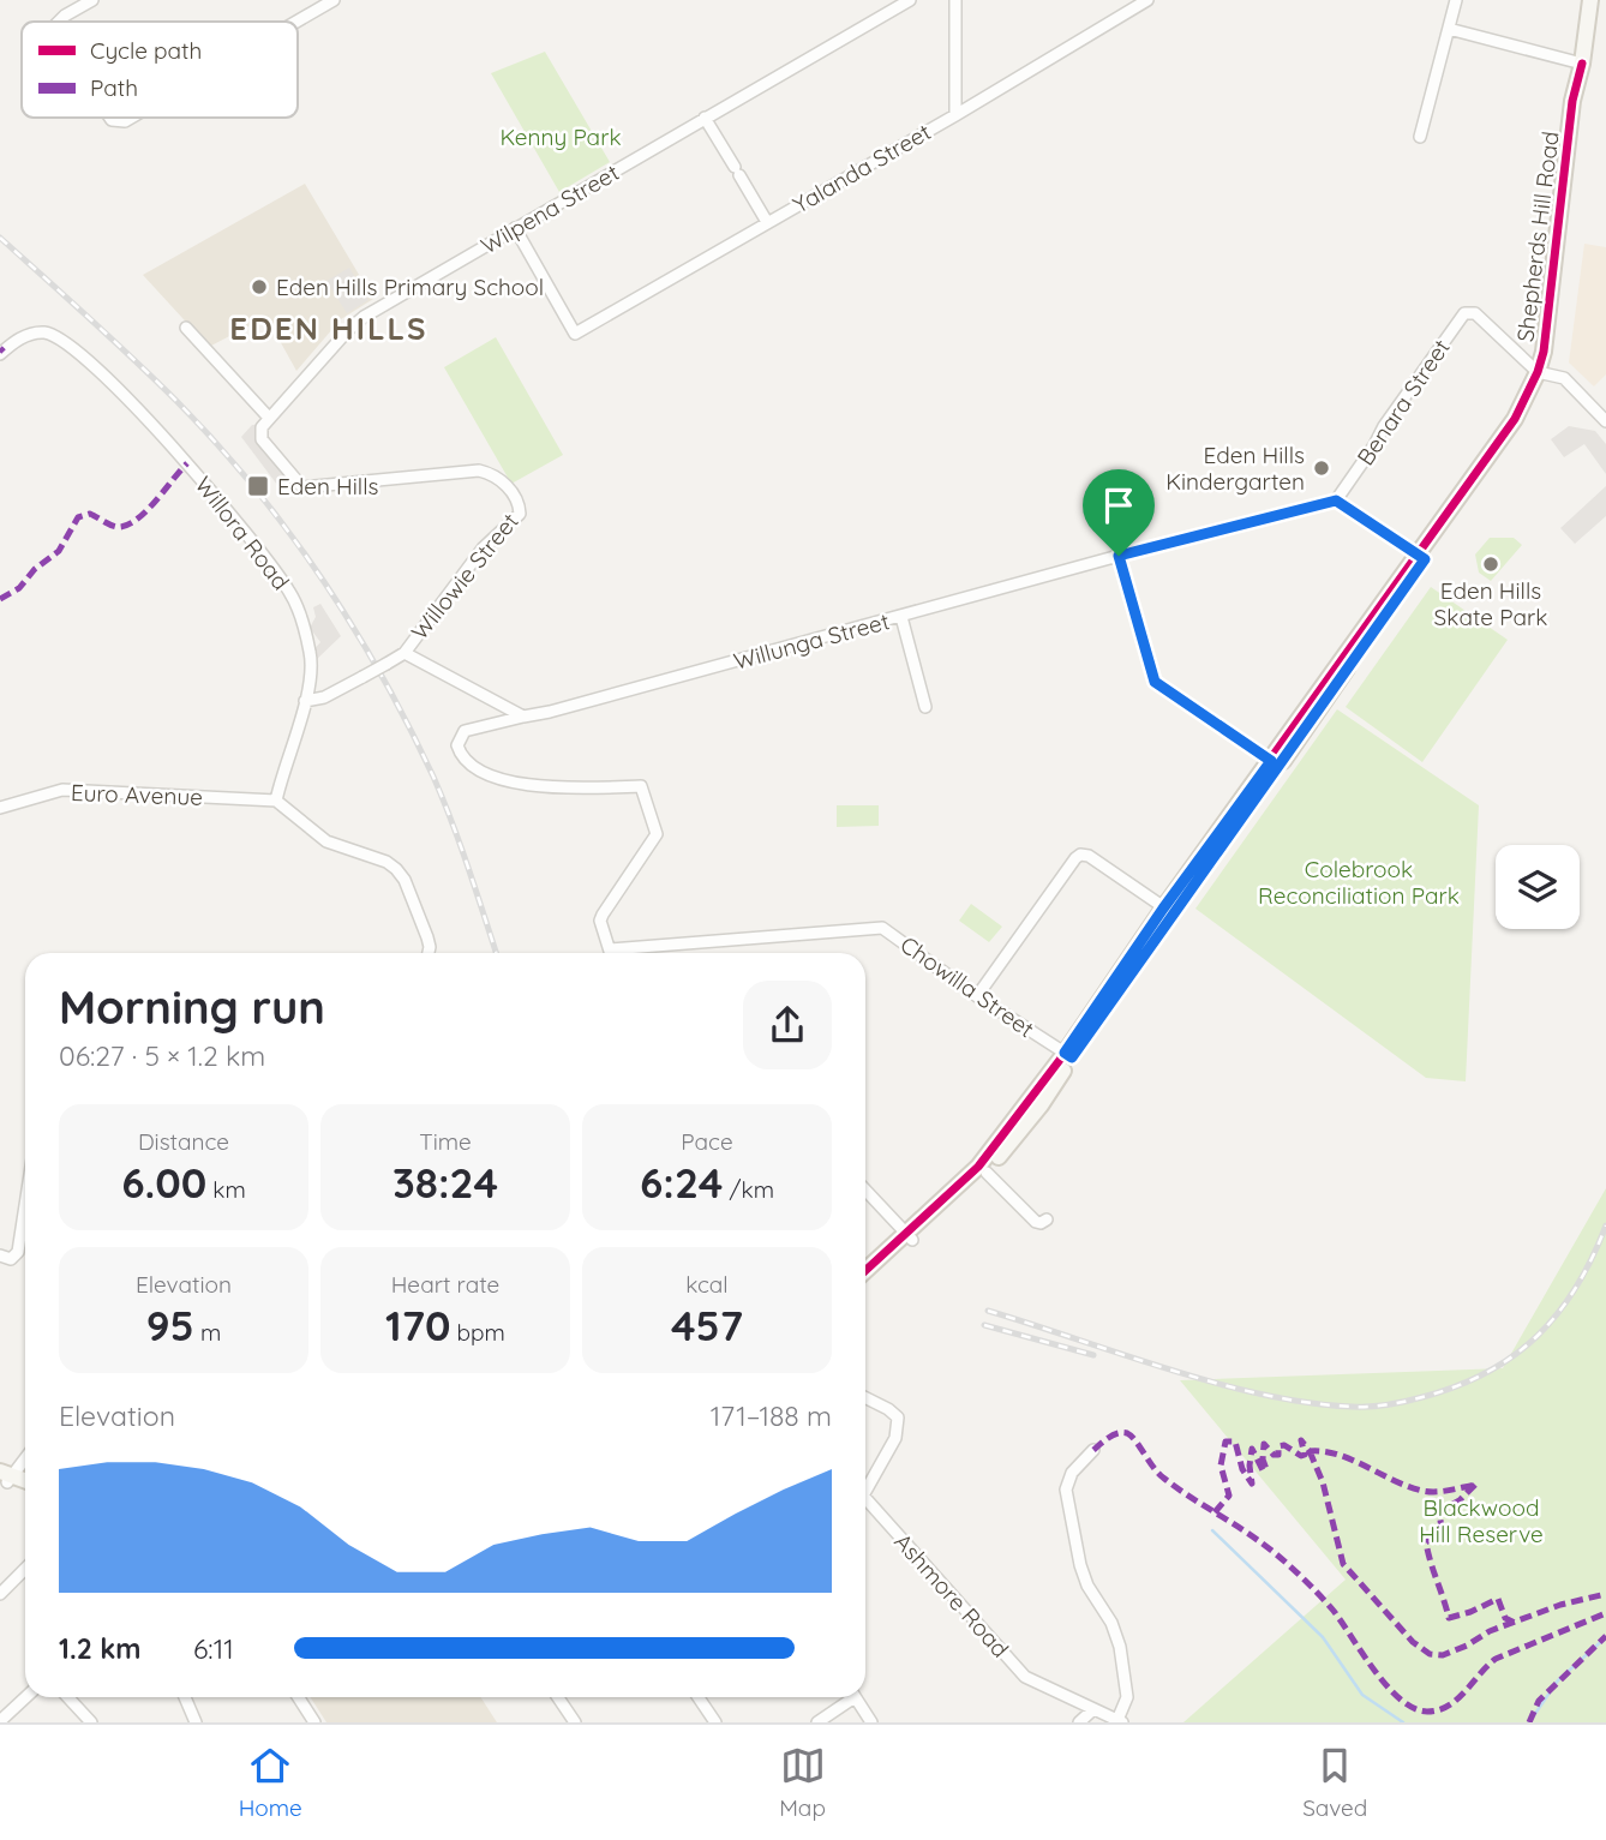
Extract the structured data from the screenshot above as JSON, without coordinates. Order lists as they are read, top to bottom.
{
  "streets": {
    "main road": ["Shepherds Hill Road"],
    "street": [
      "Yalanda Street",
      "Wilpena Street",
      "Benara Street",
      "Willora Road",
      "Willowie Street",
      "Willunga Street",
      "Euro Avenue",
      "Chowilla Street",
      "Ashmore Road"
    ]
  },
  "crossings": [
    ["Yalanda Street", "Wilpena Street"],
    ["Wilpena Street", "Willowie Street"],
    ["Shepherds Hill Road", "Benara Street"],
    ["Shepherds Hill Road", "Chowilla Street"],
    ["Benara Street", "Willunga Street"],
    ["Willora Road", "Euro Avenue"],
    ["Willunga Street", "Chowilla Street"]
  ],
  "districts": ["EDEN HILLS"],
  "parks": ["Kenny Park", "Colebrook Reconciliation Park", "Blackwood Hill Reserve"],
  "places": {
    "other": ["Eden Hills Primary School", "Eden Hills Kindergarten", "Eden Hills Skate Park"],
    "transit": ["Eden Hills"]
  },
  "legend": ["Cycle path", "Path"],
  "page": {
    "heading": ["Morning run", "06:27 · 5 × 1.2 km"],
    "stats": [
      ["Distance", "6.00 km"],
      ["Time", "38:24"],
      ["Pace", "6:24 /km"],
      ["Elevation", "95 m"],
      ["Heart rate", "170 bpm"],
      ["kcal", "457"]
    ],
    "chart": ["Elevation", "171–188 m"],
    "list": [
      {
        "name": "1.2 km",
        "note": "6:11"
      }
    ],
    "tabs": ["Home", "Map", "Saved"]
  }
}
